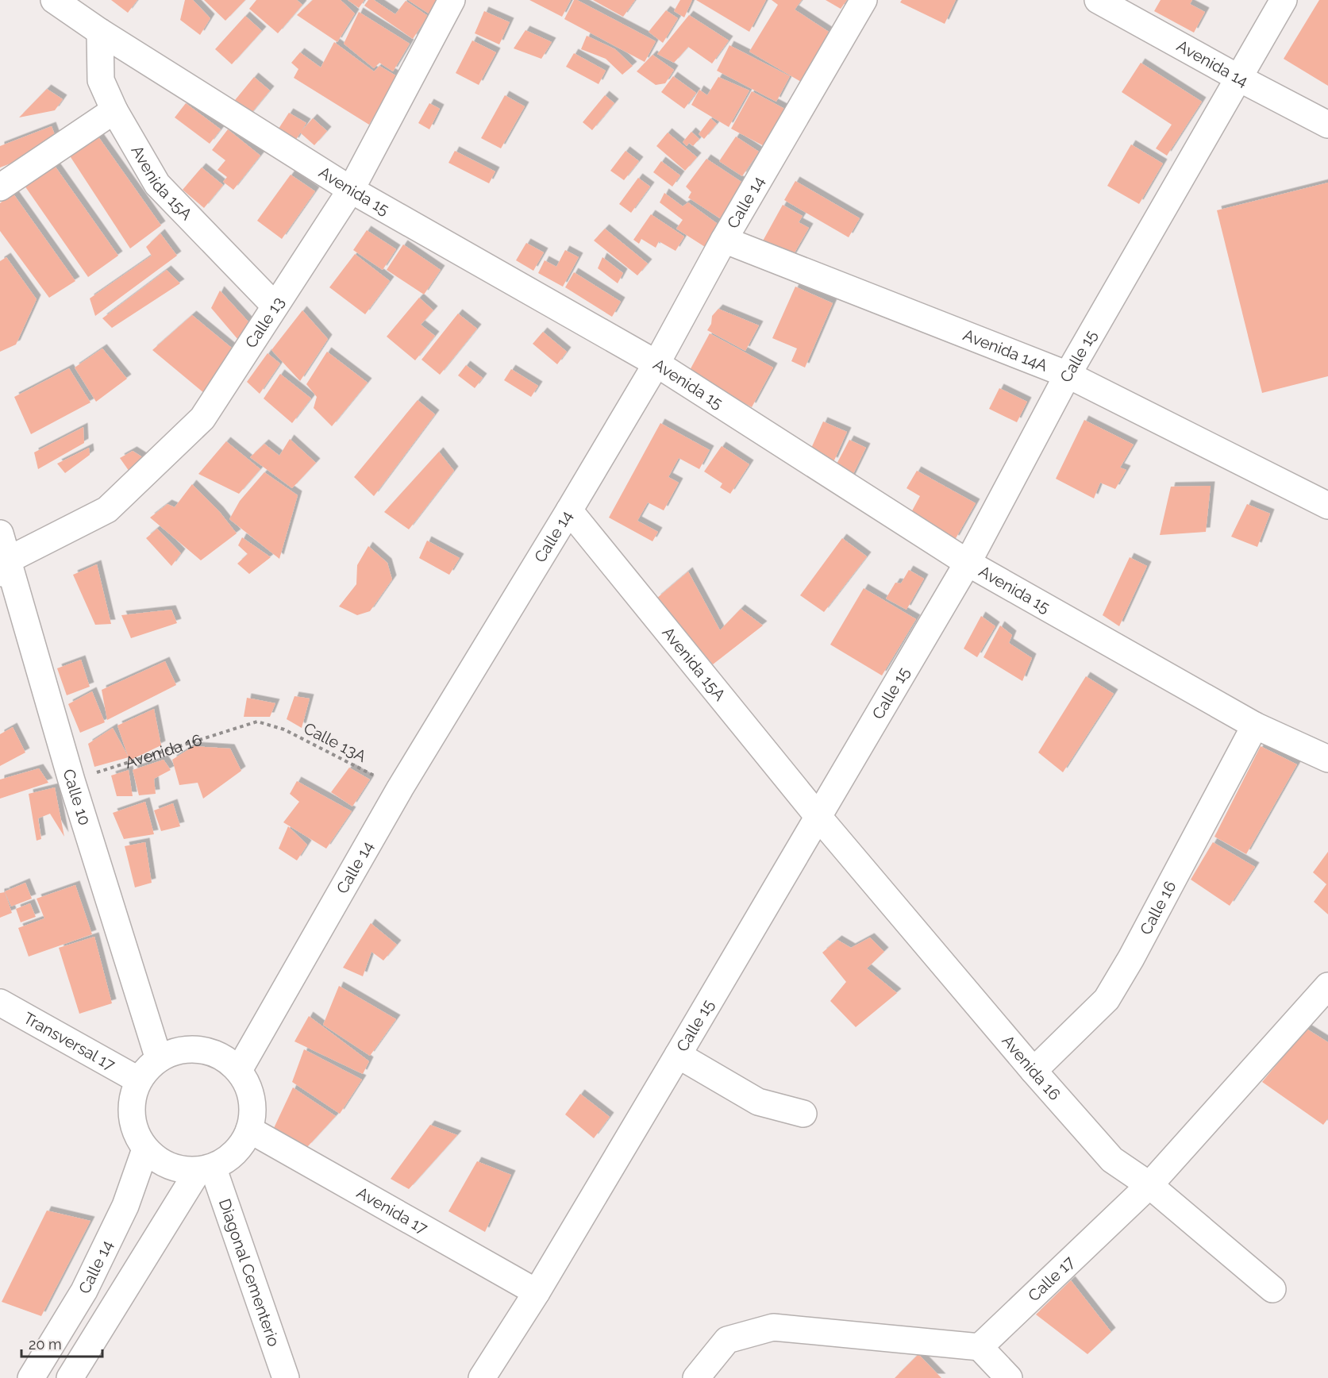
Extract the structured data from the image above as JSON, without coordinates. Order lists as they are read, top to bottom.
{
  "streets": {
    "street": [
      "Avenida 14",
      "Avenida 15A",
      "Avenida 15",
      "Calle 14",
      "Calle 13",
      "Avenida 14A",
      "Calle 15",
      "Avenida 16",
      "Calle 10",
      "Calle 16",
      "Transversal 17",
      "Avenida 17",
      "Diagonal Cementerio",
      "Calle 17"
    ],
    "path": ["Calle 13A"]
  },
  "crossings": [
    ["Avenida 14", "Calle 15"],
    ["Avenida 15A", "Avenida 15"],
    ["Avenida 15A", "Calle 14"],
    ["Avenida 15A", "Calle 13"],
    ["Avenida 15A", "Calle 15"],
    ["Avenida 15A", "Avenida 16"],
    ["Avenida 15", "Calle 14"],
    ["Avenida 15", "Calle 13"],
    ["Avenida 15", "Calle 15"],
    ["Avenida 15", "Calle 16"],
    ["Calle 14", "Avenida 14A"],
    ["Calle 14", "Calle 13A"],
    ["Calle 14", "Calle 10"],
    ["Calle 14", "Transversal 17"],
    ["Calle 14", "Avenida 17"],
    ["Calle 14", "Diagonal Cementerio"],
    ["Calle 13", "Calle 10"],
    ["Avenida 14A", "Calle 15"],
    ["Calle 15", "Avenida 16"],
    ["Calle 15", "Avenida 17"],
    ["Calle 13A", "Avenida 16"],
    ["Avenida 16", "Calle 10"],
    ["Avenida 16", "Calle 16"],
    ["Avenida 16", "Calle 17"],
    ["Calle 10", "Transversal 17"],
    ["Calle 10", "Avenida 17"],
    ["Calle 10", "Diagonal Cementerio"],
    ["Transversal 17", "Avenida 17"],
    ["Transversal 17", "Diagonal Cementerio"],
    ["Avenida 17", "Diagonal Cementerio"]
  ],
  "scale_bar": "20 m"
}
